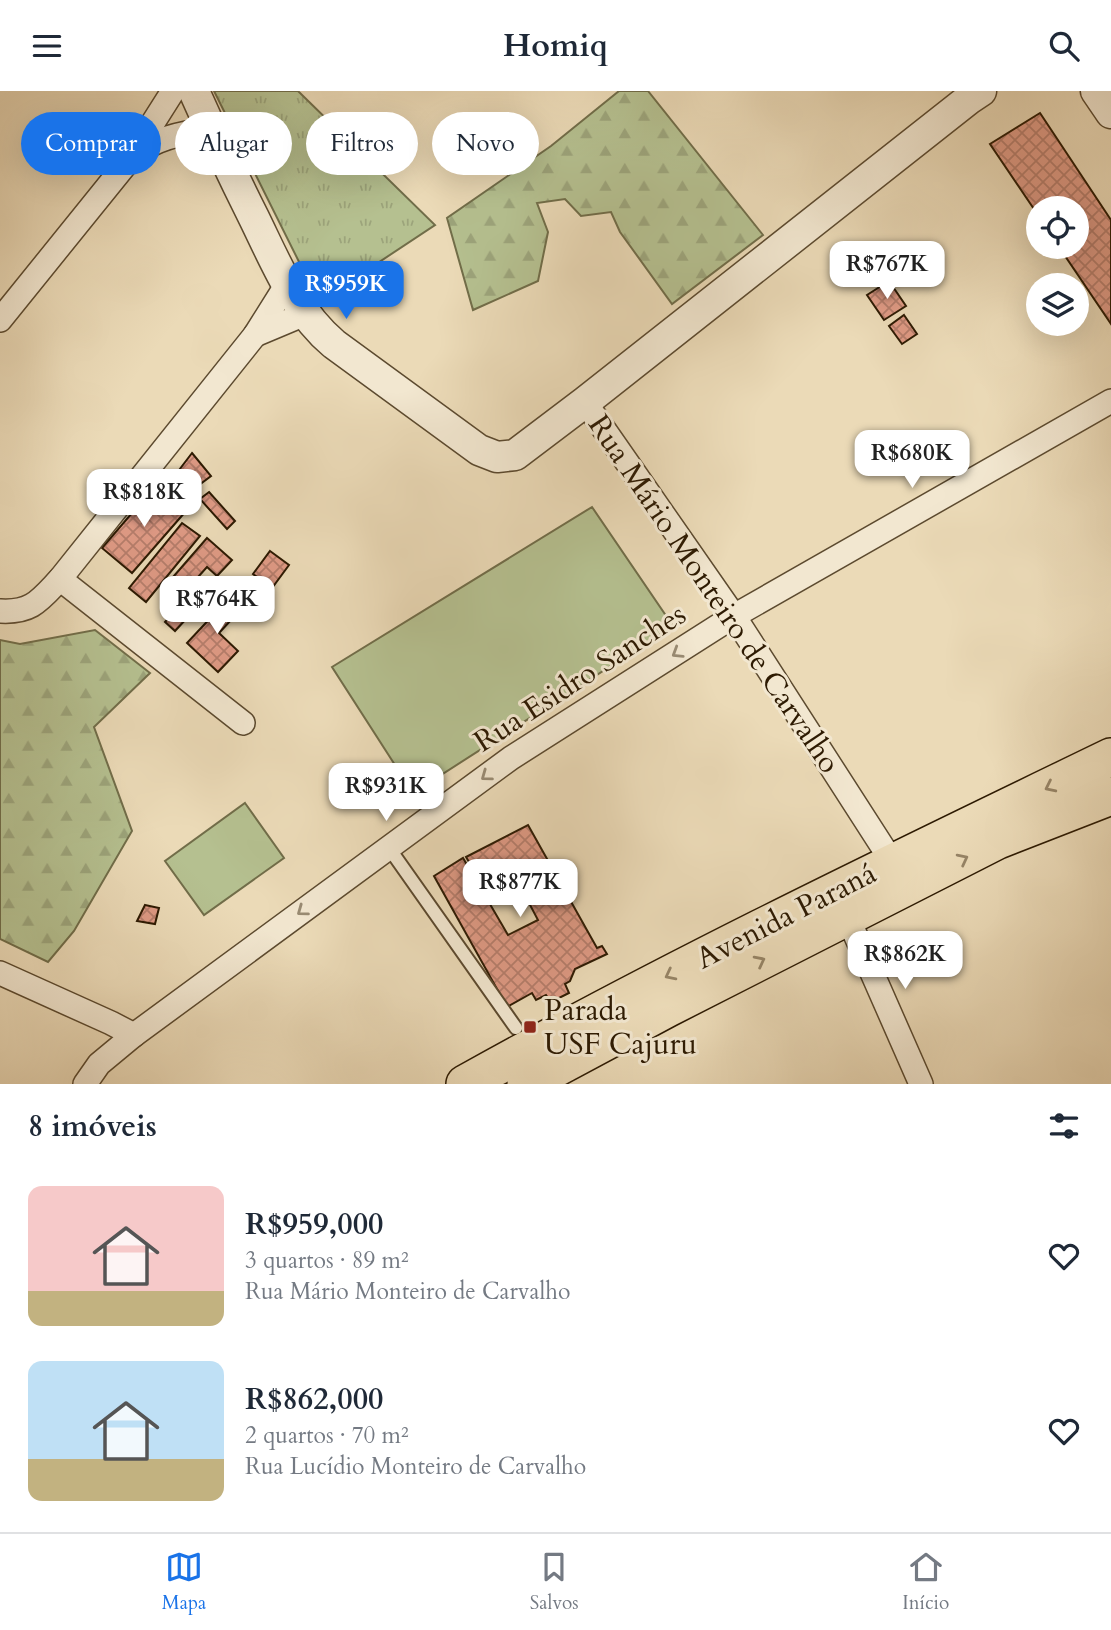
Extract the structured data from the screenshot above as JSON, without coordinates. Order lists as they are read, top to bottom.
{
  "streets": {
    "main road": ["Avenida Paraná"],
    "street": ["Rua Mário Monteiro de Carvalho", "Rua Esidro Sanches"]
  },
  "crossings": [
    ["Rua Mário Monteiro de Carvalho", "Rua Esidro Sanches"],
    ["Rua Mário Monteiro de Carvalho", "Avenida Paraná"]
  ],
  "one_way": ["Rua Esidro Sanches"],
  "places": {
    "transit": ["Parada USF Cajuru"]
  },
  "page": {
    "header": "Homiq",
    "chip": [
      "Comprar",
      "Alugar",
      "Filtros",
      "Novo"
    ],
    "price": [
      "R$767K",
      "R$959K",
      "R$680K",
      "R$818K",
      "R$764K",
      "R$931K",
      "R$877K",
      "R$862K"
    ],
    "heading": "8 imóveis",
    "list": [
      {
        "name": "R$959,000",
        "note": "3 quartos · 89 m² · Rua Mário Monteiro de Carvalho"
      },
      {
        "name": "R$862,000",
        "note": "2 quartos · 70 m² · Rua Lucídio Monteiro de Carvalho"
      }
    ],
    "tabs": ["Mapa", "Salvos", "Início"]
  }
}
